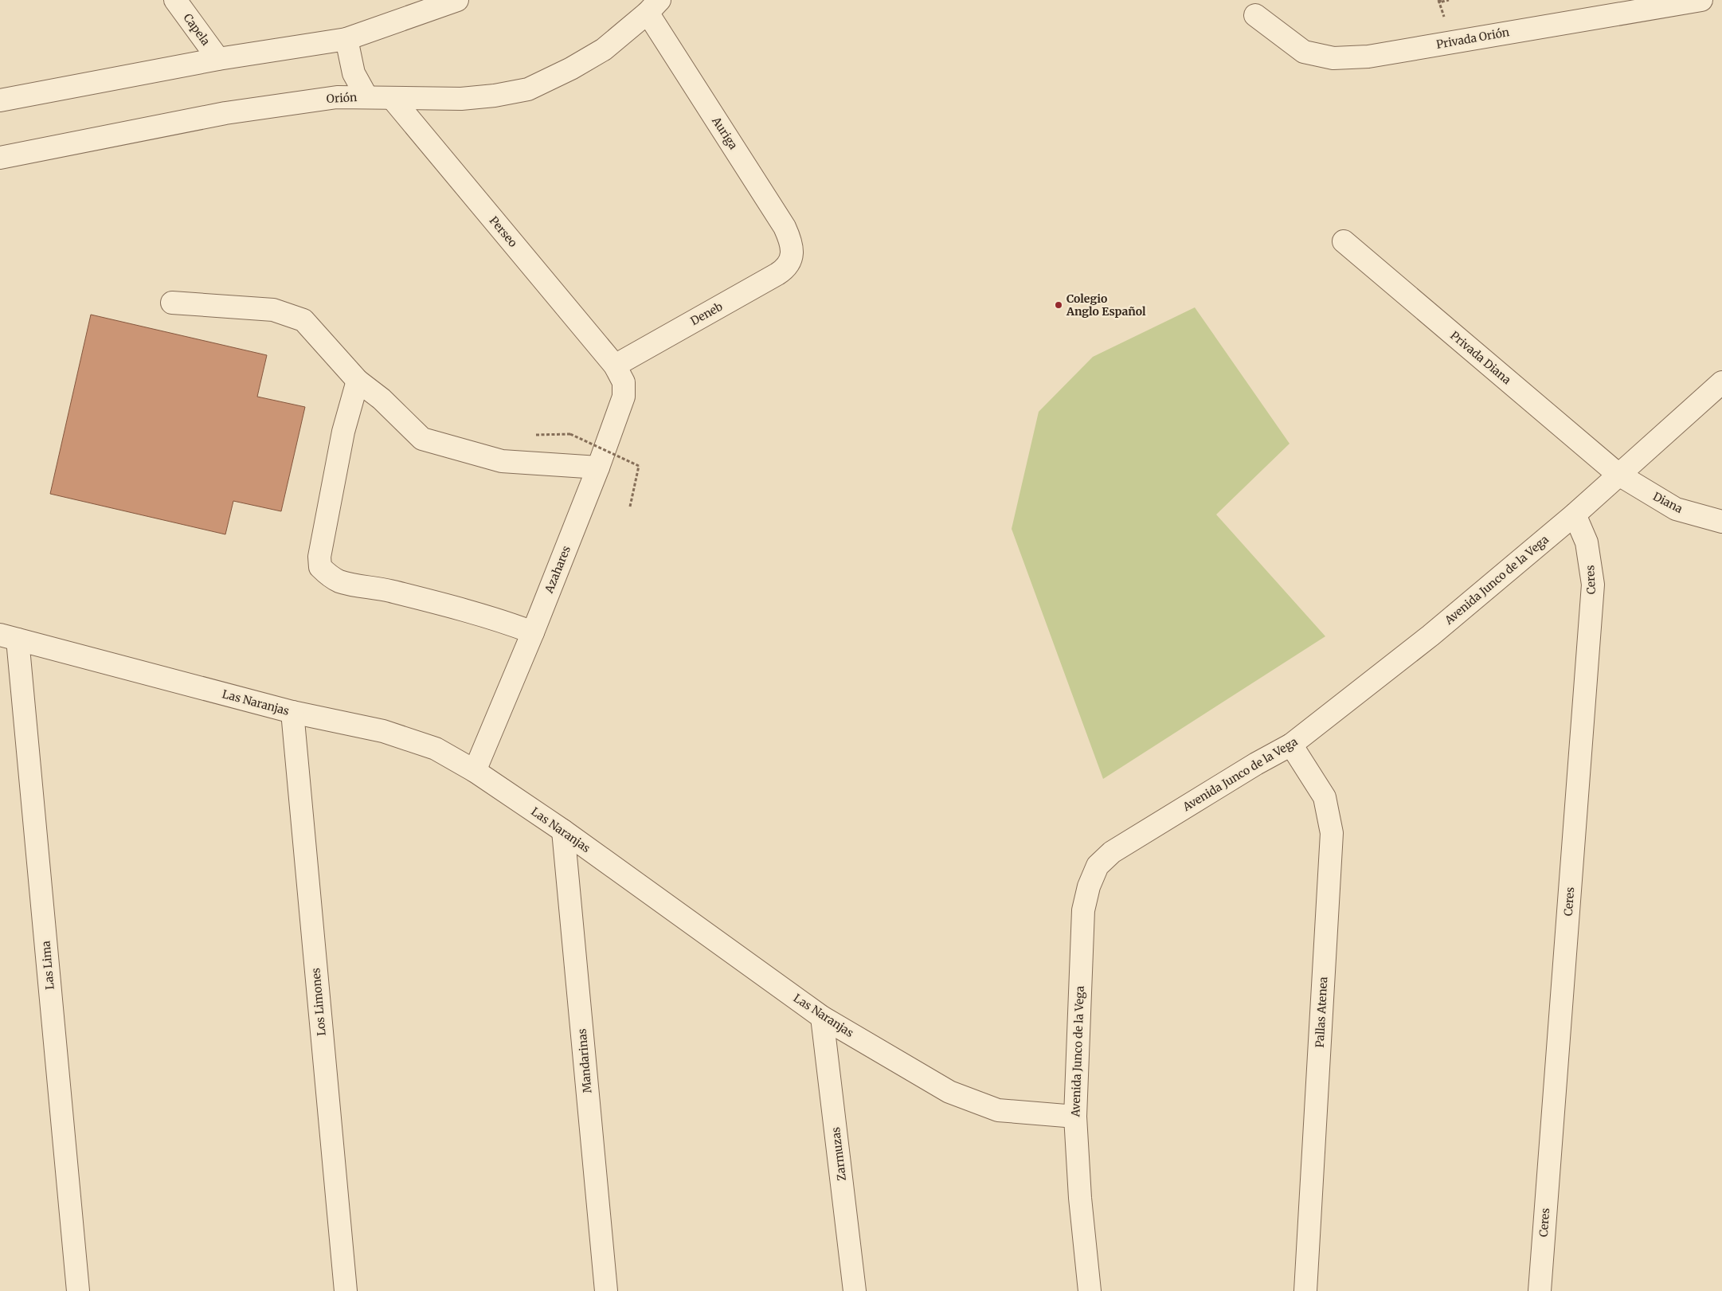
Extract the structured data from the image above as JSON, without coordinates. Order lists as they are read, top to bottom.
{
  "streets": {
    "street": [
      "Capela",
      "Privada Orión",
      "Orión",
      "Auriga",
      "Perseo",
      "Deneb",
      "Privada Diana",
      "Diana",
      "Azahares",
      "Avenida Junco de la Vega",
      "Ceres",
      "Las Naranjas",
      "Las Lima",
      "Los Limones",
      "Pallas Atenea",
      "Mandarinas",
      "Zarmuzas"
    ]
  },
  "crossings": [
    ["Orión", "Auriga"],
    ["Orión", "Perseo"],
    ["Auriga", "Deneb"],
    ["Perseo", "Deneb"],
    ["Perseo", "Azahares"],
    ["Deneb", "Azahares"],
    ["Privada Diana", "Diana"],
    ["Privada Diana", "Avenida Junco de la Vega"],
    ["Diana", "Avenida Junco de la Vega"],
    ["Azahares", "Las Naranjas"],
    ["Avenida Junco de la Vega", "Ceres"],
    ["Avenida Junco de la Vega", "Las Naranjas"],
    ["Avenida Junco de la Vega", "Pallas Atenea"],
    ["Las Naranjas", "Las Lima"],
    ["Las Naranjas", "Los Limones"],
    ["Las Naranjas", "Mandarinas"],
    ["Las Naranjas", "Zarmuzas"]
  ],
  "places": ["Colegio Anglo Español"]
}
